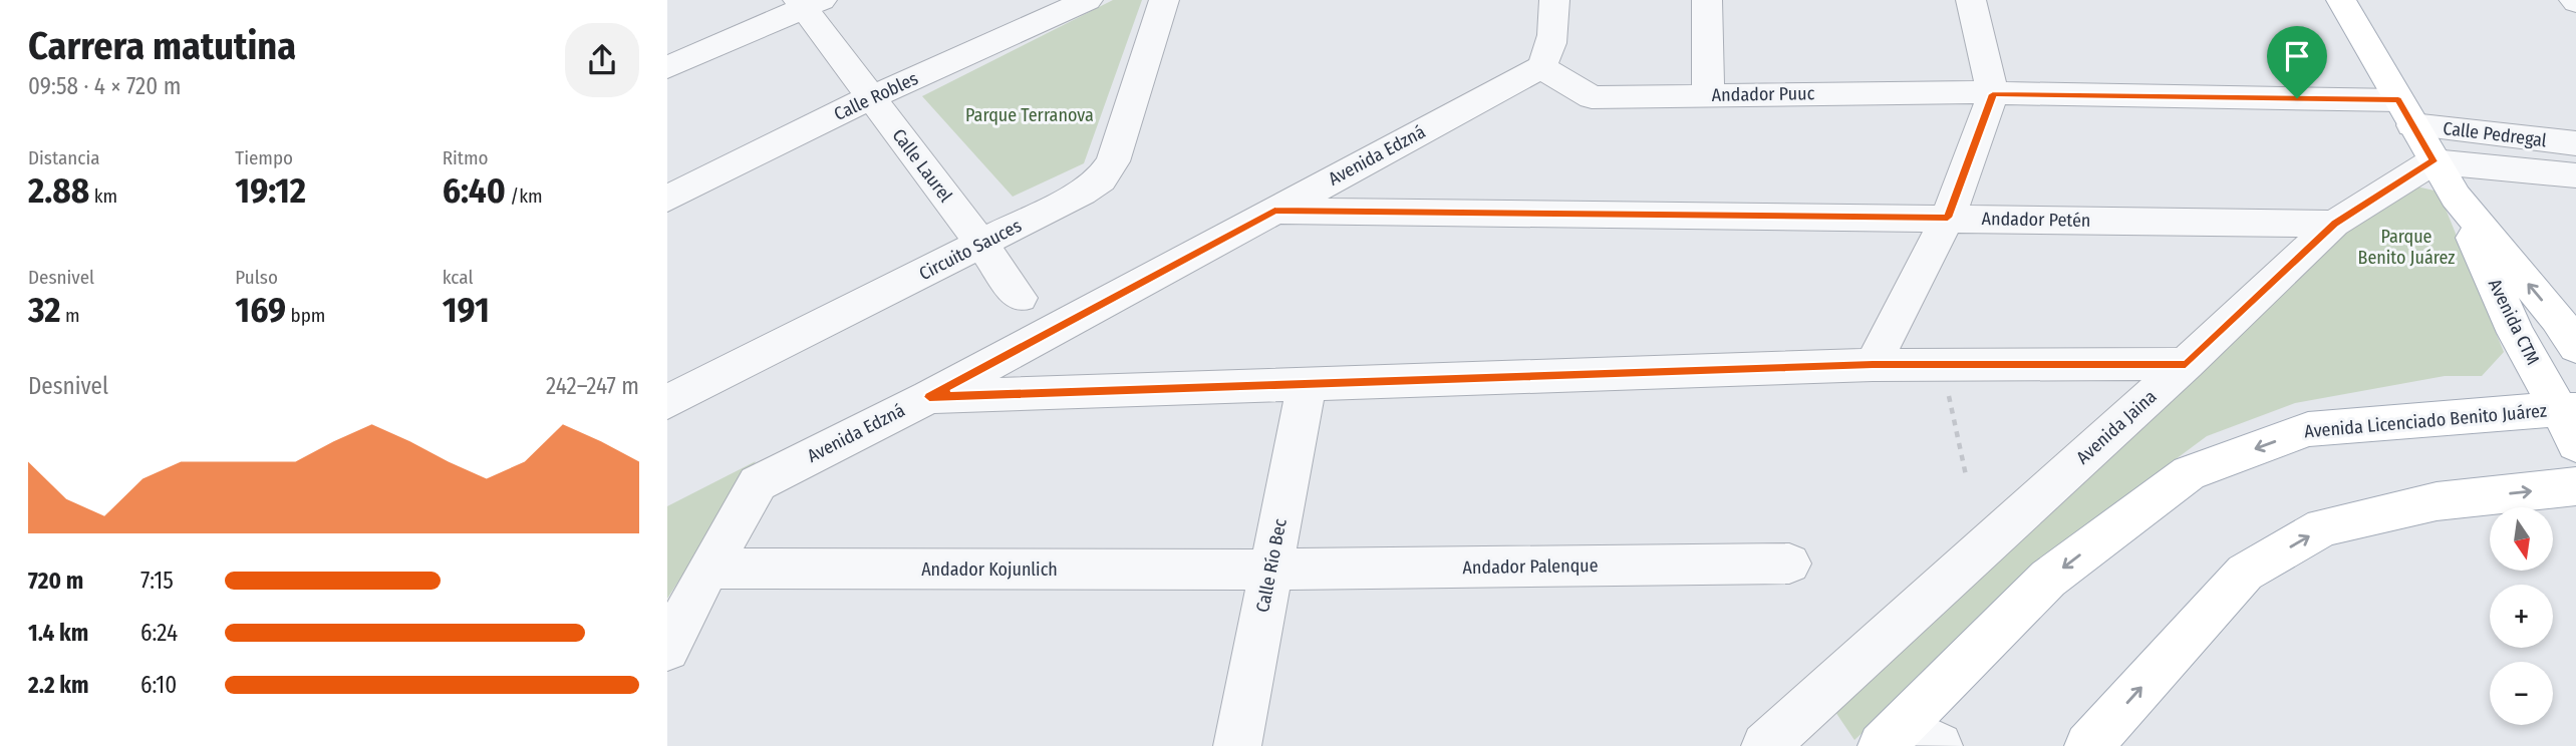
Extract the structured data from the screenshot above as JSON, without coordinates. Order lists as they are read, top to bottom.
{
  "streets": {
    "main road": ["Avenida CTM", "Avenida Licenciado Benito Juárez"],
    "street": [
      "Andador Puuc",
      "Calle Robles",
      "Calle Pedregal",
      "Avenida Edzná",
      "Calle Laurel",
      "Andador Petén",
      "Circuito Sauces",
      "Avenida Jaina",
      "Calle Río Bec",
      "Andador Palenque",
      "Andador Kojunlich"
    ]
  },
  "crossings": [
    ["Andador Puuc", "Calle Pedregal"],
    ["Andador Puuc", "Avenida Edzná"],
    ["Calle Robles", "Calle Laurel"],
    ["Avenida Edzná", "Andador Petén"],
    ["Avenida Edzná", "Andador Kojunlich"],
    ["Calle Laurel", "Circuito Sauces"],
    ["Andador Petén", "Avenida Jaina"],
    ["Avenida CTM", "Avenida Licenciado Benito Juárez"],
    ["Avenida CTM", "Avenida Jaina"],
    ["Calle Río Bec", "Andador Palenque"],
    ["Calle Río Bec", "Andador Kojunlich"],
    ["Andador Palenque", "Andador Kojunlich"]
  ],
  "parks": ["Parque Terranova", "Parque Benito Juárez"],
  "north": "bottom",
  "page": {
    "heading": ["Carrera matutina", "09:58 · 4 × 720 m"],
    "stats": [
      ["Distancia", "2.88 km"],
      ["Tiempo", "19:12"],
      ["Ritmo", "6:40 /km"],
      ["Desnivel", "32 m"],
      ["Pulso", "169 bpm"],
      ["kcal", "191"]
    ],
    "chart": ["Desnivel", "242–247 m"],
    "map_buttons": ["+", "−"],
    "list": [
      {
        "name": "720 m",
        "note": "7:15"
      },
      {
        "name": "1.4 km",
        "note": "6:24"
      },
      {
        "name": "2.2 km",
        "note": "6:10"
      }
    ]
  }
}
